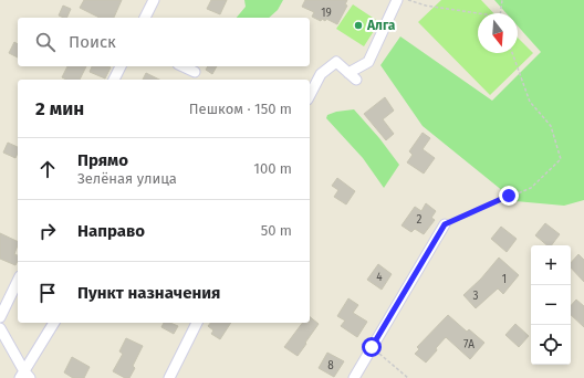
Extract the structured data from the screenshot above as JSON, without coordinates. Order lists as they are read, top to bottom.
{
  "places": ["Алга"],
  "house_numbers": [
    "19",
    "2",
    "4",
    "1",
    "3",
    "7А",
    "8"
  ],
  "north": "bottom",
  "page": {
    "search": "Поиск",
    "heading": ["2 мин", "Пешком · 150 m"],
    "list": [
      ["Прямо", "Зелёная улица", "100 m"],
      ["Направо", "50 m"],
      "Пункт назначения"
    ],
    "map_buttons": ["+", "−"]
  }
}
